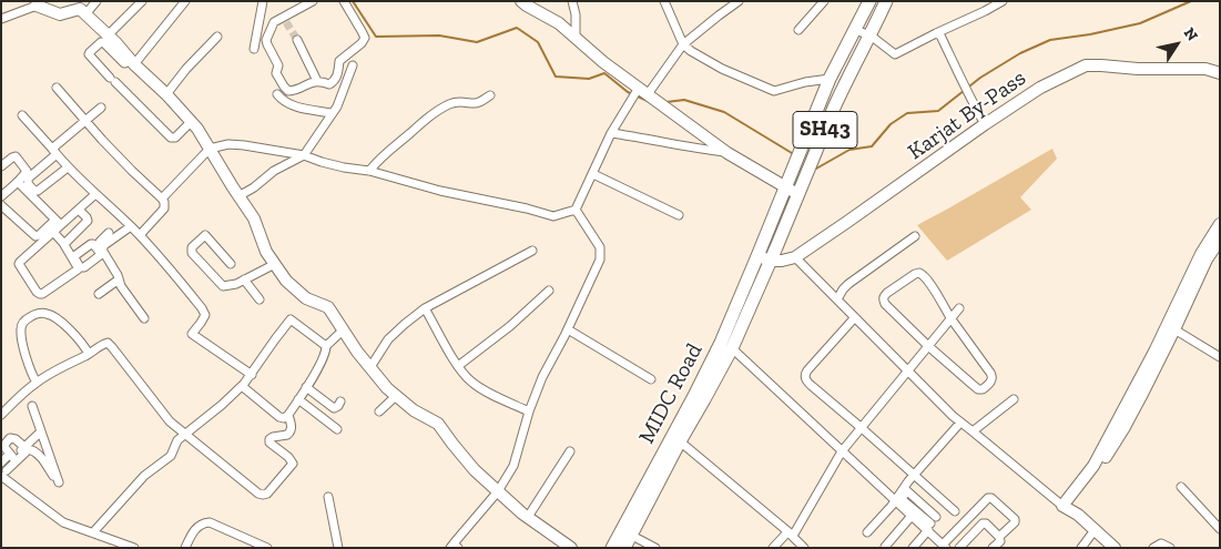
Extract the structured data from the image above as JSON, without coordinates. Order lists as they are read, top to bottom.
{
  "streets": {
    "main road": ["SH43", "MIDC Road"],
    "street": ["Karjat By-Pass"]
  },
  "crossings": [
    ["Karjat By-Pass", "SH43"],
    ["Karjat By-Pass", "MIDC Road"],
    ["SH43", "MIDC Road"]
  ],
  "north": "top right"
}
